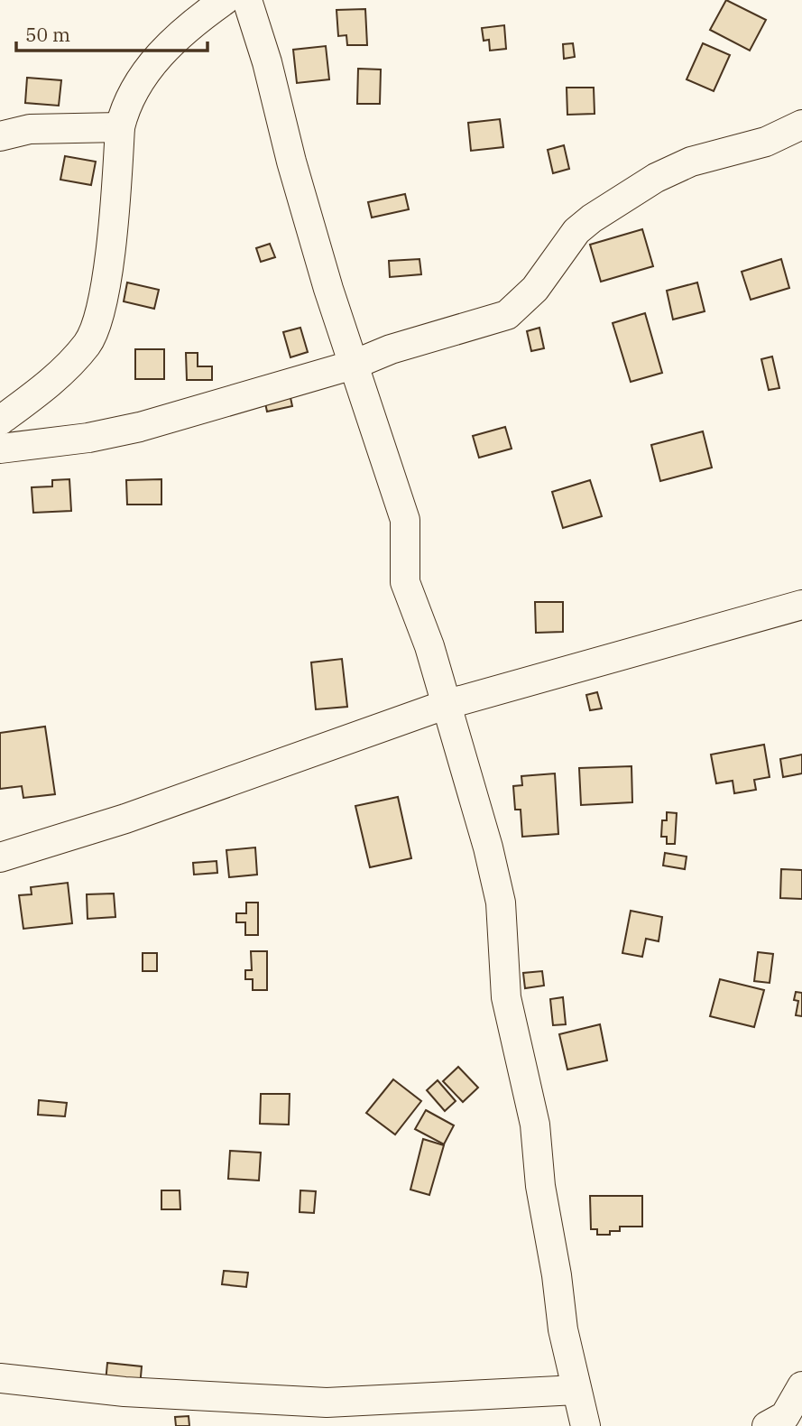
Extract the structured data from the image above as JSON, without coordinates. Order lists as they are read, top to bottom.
{
  "scale_bar": "50 m"
}
